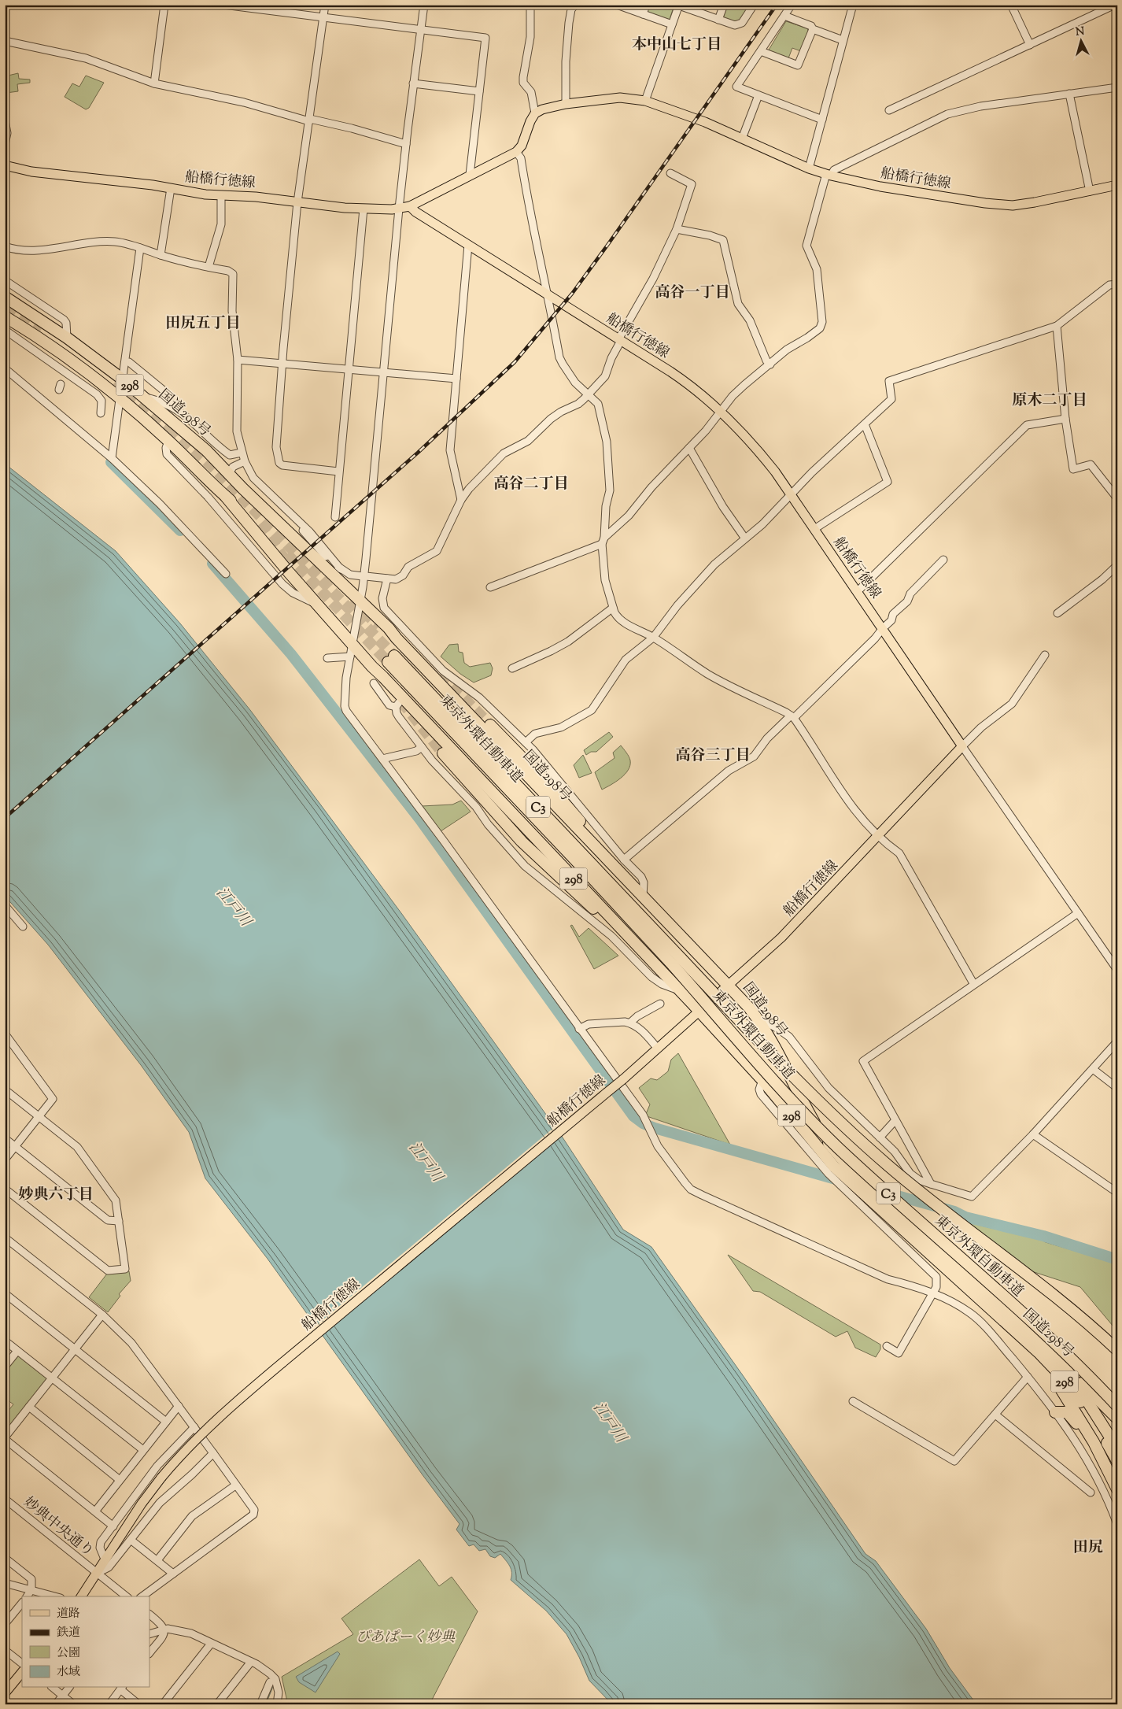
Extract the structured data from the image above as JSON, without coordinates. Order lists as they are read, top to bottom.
{
  "streets": {
    "highway": [
      "298",
      "国道298号",
      "東京外環自動車道",
      "C3"
    ],
    "main road": ["船橋行徳線"],
    "street": ["妙典中央通り"]
  },
  "crossings": [
    ["船橋行徳線", "国道298号"],
    ["船橋行徳線", "妙典中央通り"]
  ],
  "districts": [
    "本中山七丁目",
    "高谷一丁目",
    "田尻五丁目",
    "原木二丁目",
    "高谷二丁目",
    "高谷三丁目",
    "妙典六丁目",
    "田尻"
  ],
  "water": ["江戸川"],
  "parks": ["ぴあぱーく妙典"],
  "legend": [
    "道路",
    "鉄道",
    "公園",
    "水域"
  ],
  "north": "top"
}
